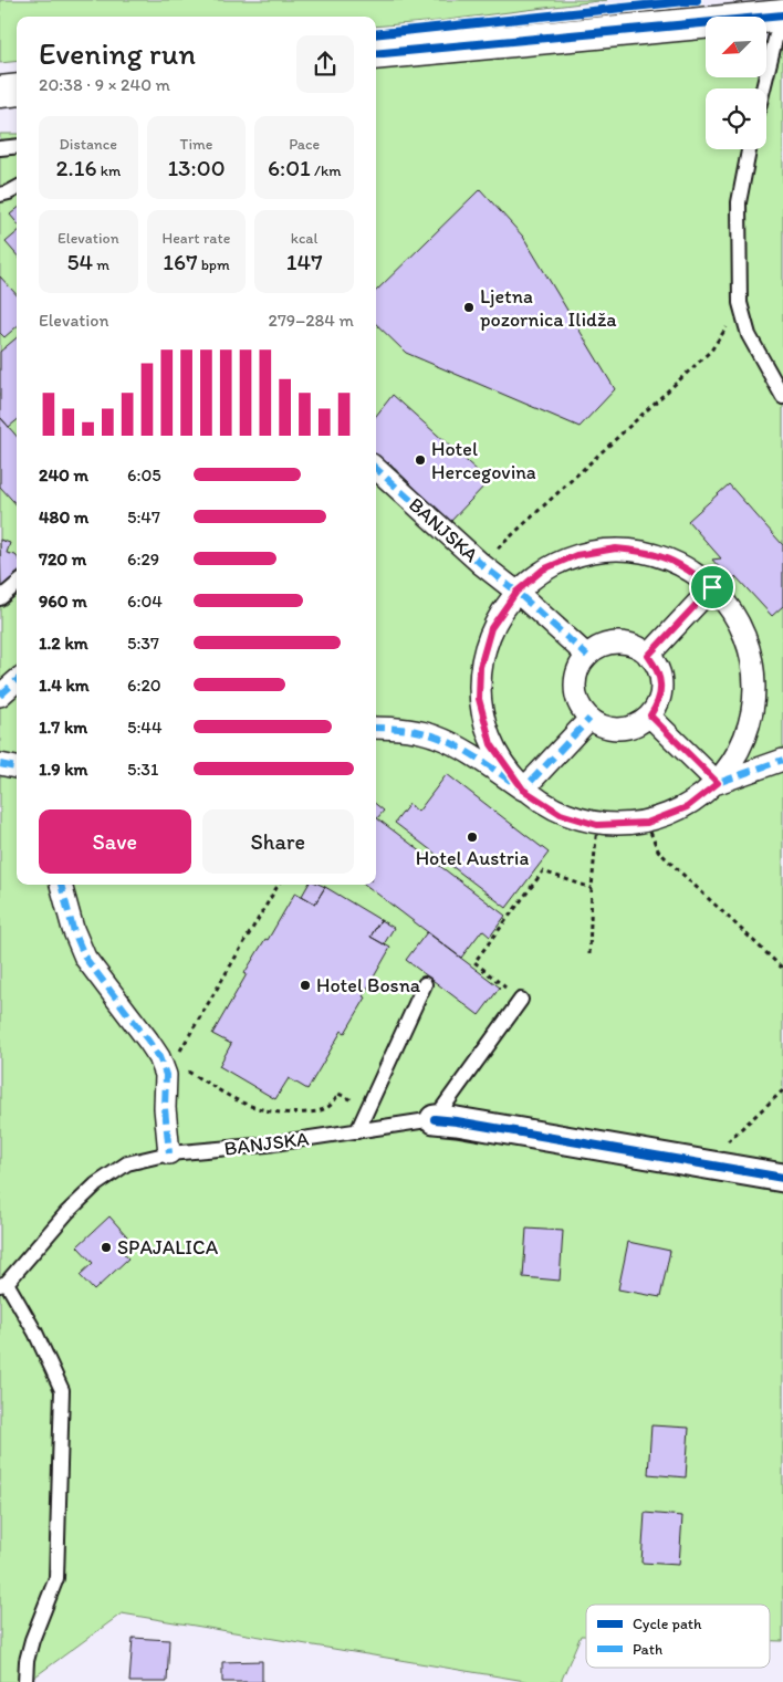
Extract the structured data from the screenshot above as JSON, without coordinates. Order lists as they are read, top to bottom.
{
  "streets": {
    "street": ["BANJSKA"]
  },
  "places": [
    "Ljetna pozornica Ilidža",
    "Hotel Hercegovina",
    "Hotel Austria",
    "Hotel Bosna",
    "SPAJALICA"
  ],
  "legend": ["Cycle path", "Path"],
  "north": "bottom left",
  "page": {
    "heading": ["Evening run", "20:38 · 9 × 240 m"],
    "stats": [
      ["Distance", "2.16 km"],
      ["Time", "13:00"],
      ["Pace", "6:01 /km"],
      ["Elevation", "54 m"],
      ["Heart rate", "167 bpm"],
      ["kcal", "147"]
    ],
    "chart": ["Elevation", "279–284 m"],
    "list": [
      {
        "name": "240 m",
        "note": "6:05"
      },
      {
        "name": "480 m",
        "note": "5:47"
      },
      {
        "name": "720 m",
        "note": "6:29"
      },
      {
        "name": "960 m",
        "note": "6:04"
      },
      {
        "name": "1.2 km",
        "note": "5:37"
      },
      {
        "name": "1.4 km",
        "note": "6:20"
      },
      {
        "name": "1.7 km",
        "note": "5:44"
      },
      {
        "name": "1.9 km",
        "note": "5:31"
      }
    ],
    "buttons": ["Save", "Share"]
  }
}
